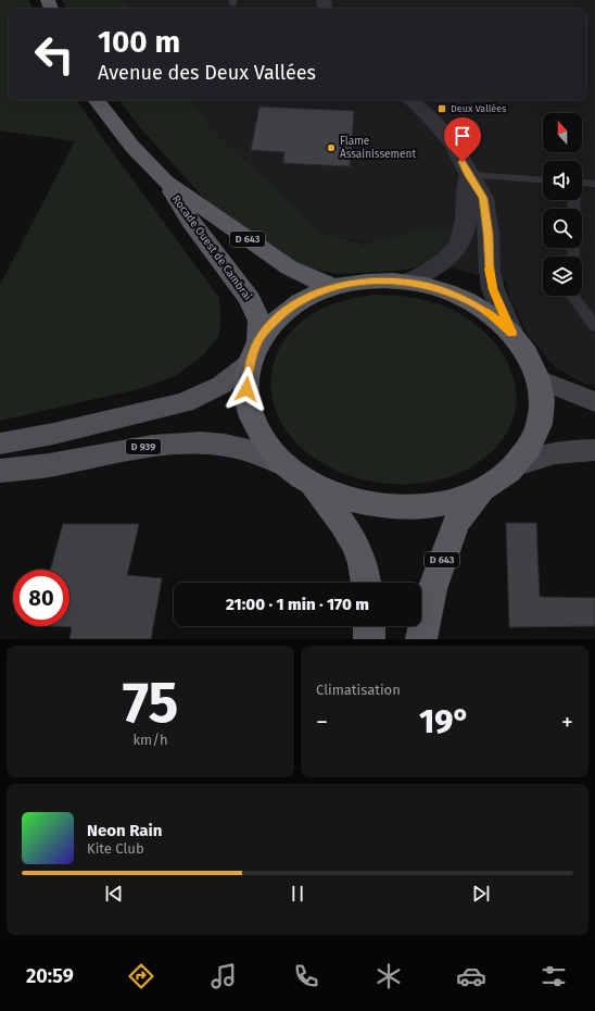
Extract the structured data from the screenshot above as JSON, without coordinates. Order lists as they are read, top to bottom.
{
  "streets": {
    "highway": ["D 643", "Rocade Ouest de Cambrai"],
    "main road": ["D 939"]
  },
  "places": {
    "transit": ["Deux Vallées"],
    "other": ["Flame Assainissement"]
  },
  "north": "top",
  "page": {
    "turn": ["100 m", "Avenue des Deux Vallées"],
    "limit": "80",
    "trip": "21:00 · 1 min · 170 m",
    "tile": [
      ["75", "km/h"],
      "Climatisation"
    ],
    "heat": ["−", "19°", "+"],
    "song": ["Neon Rain", "Kite Club"],
    "tabs": "20:59"
  }
}
